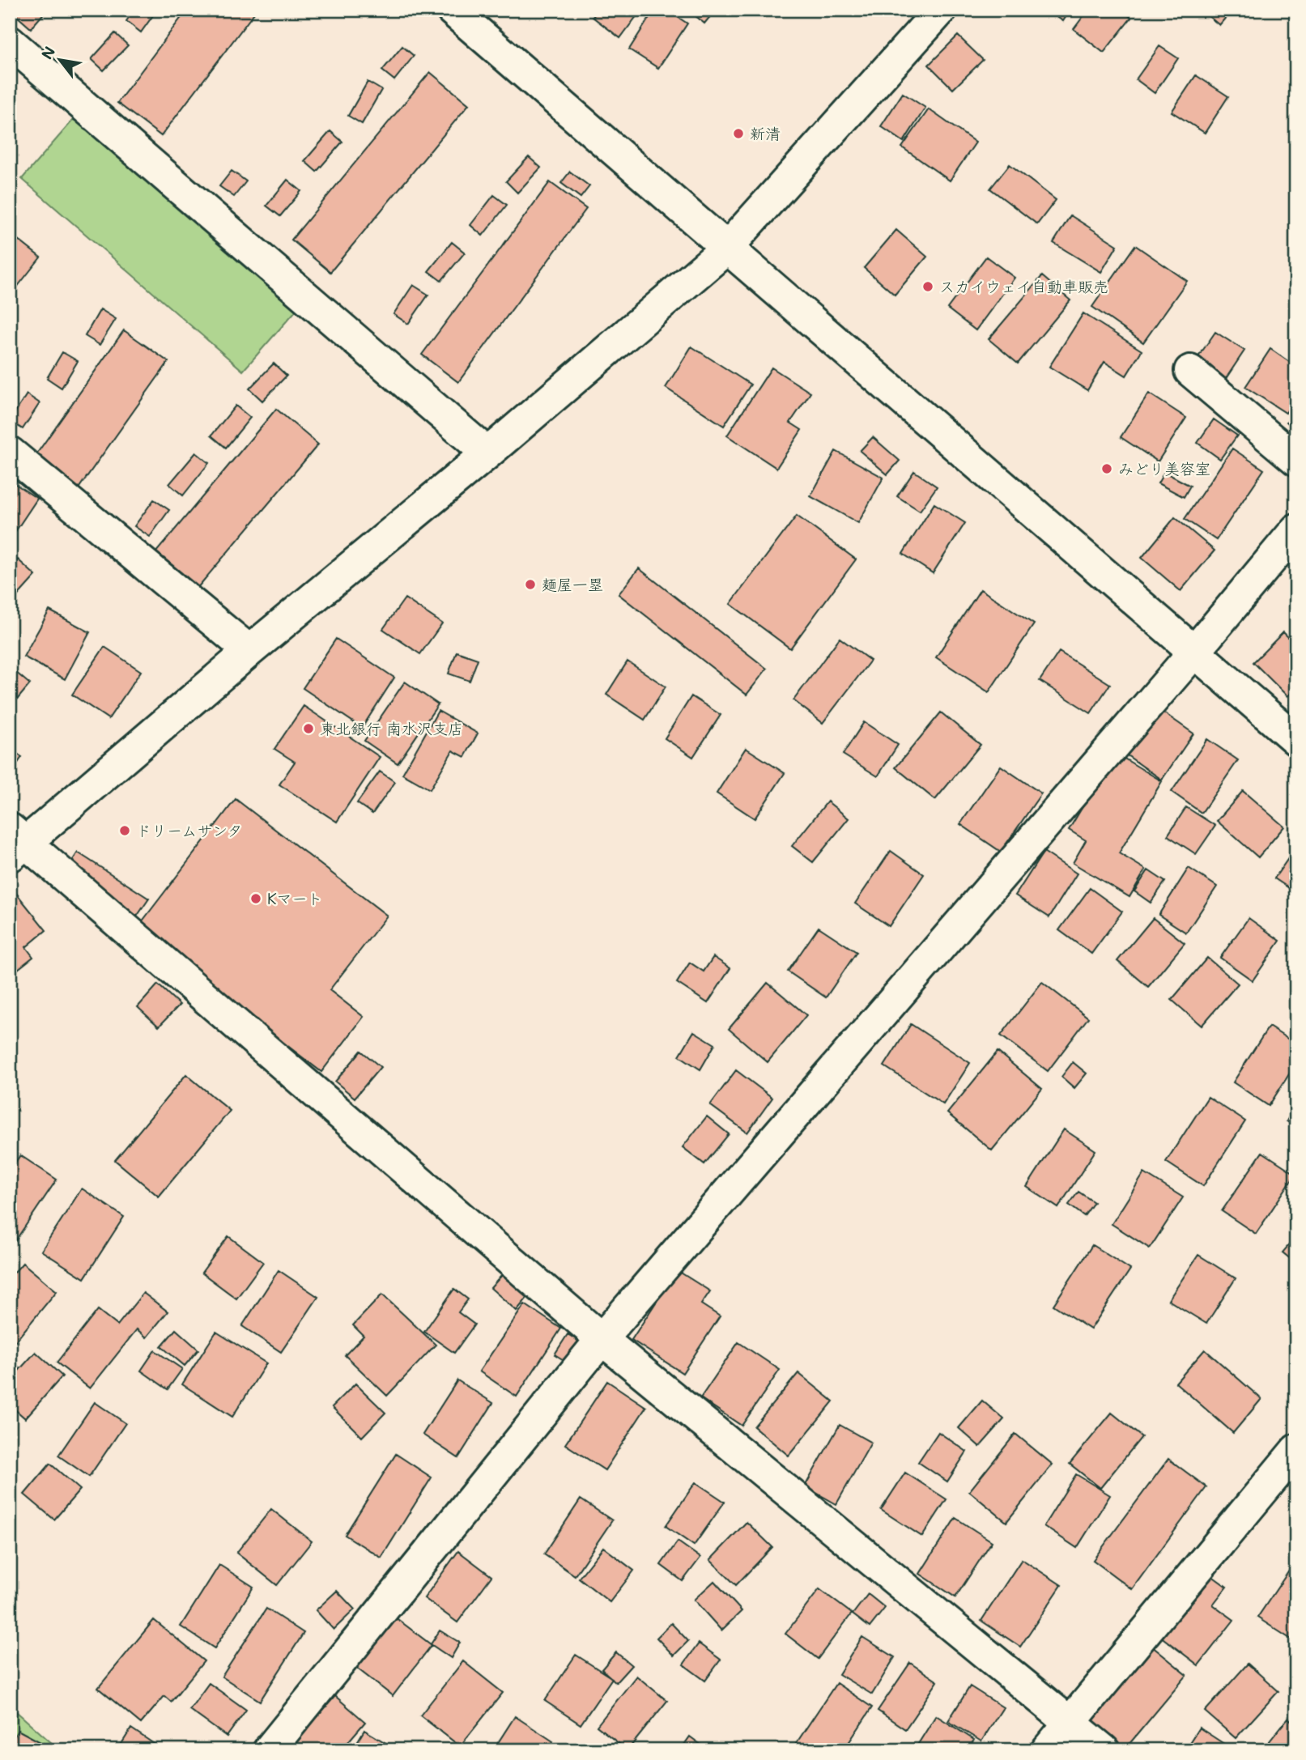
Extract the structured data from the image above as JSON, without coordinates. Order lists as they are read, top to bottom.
{
  "places": [
    "新清",
    "スカイウェイ自動車販売",
    "みどり美容室",
    "麺屋一塁",
    "東北銀行 南水沢支店",
    "ドリームサンタ",
    "Kマート"
  ],
  "north": "top left"
}
